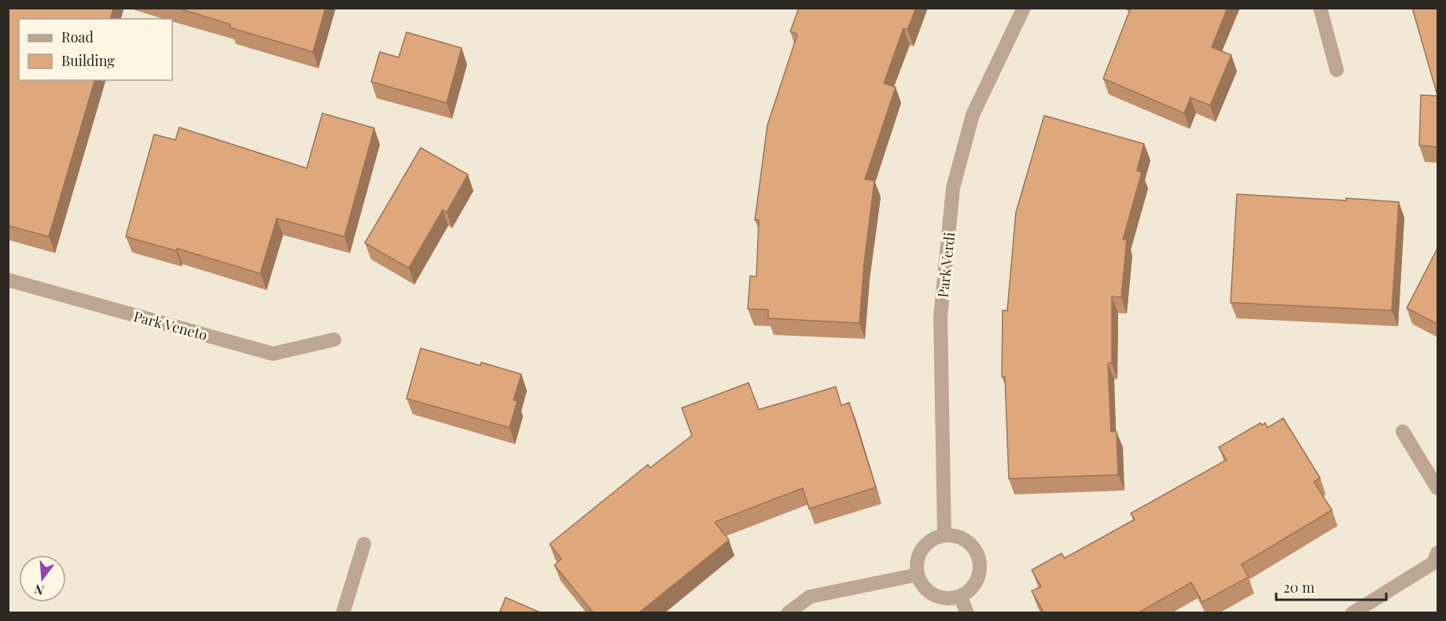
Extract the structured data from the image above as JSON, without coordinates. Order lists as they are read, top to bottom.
{
  "streets": {
    "street": ["Park Verdi", "Park Veneto"]
  },
  "legend": ["Road", "Building"],
  "scale_bar": "20 m",
  "north": "bottom"
}
